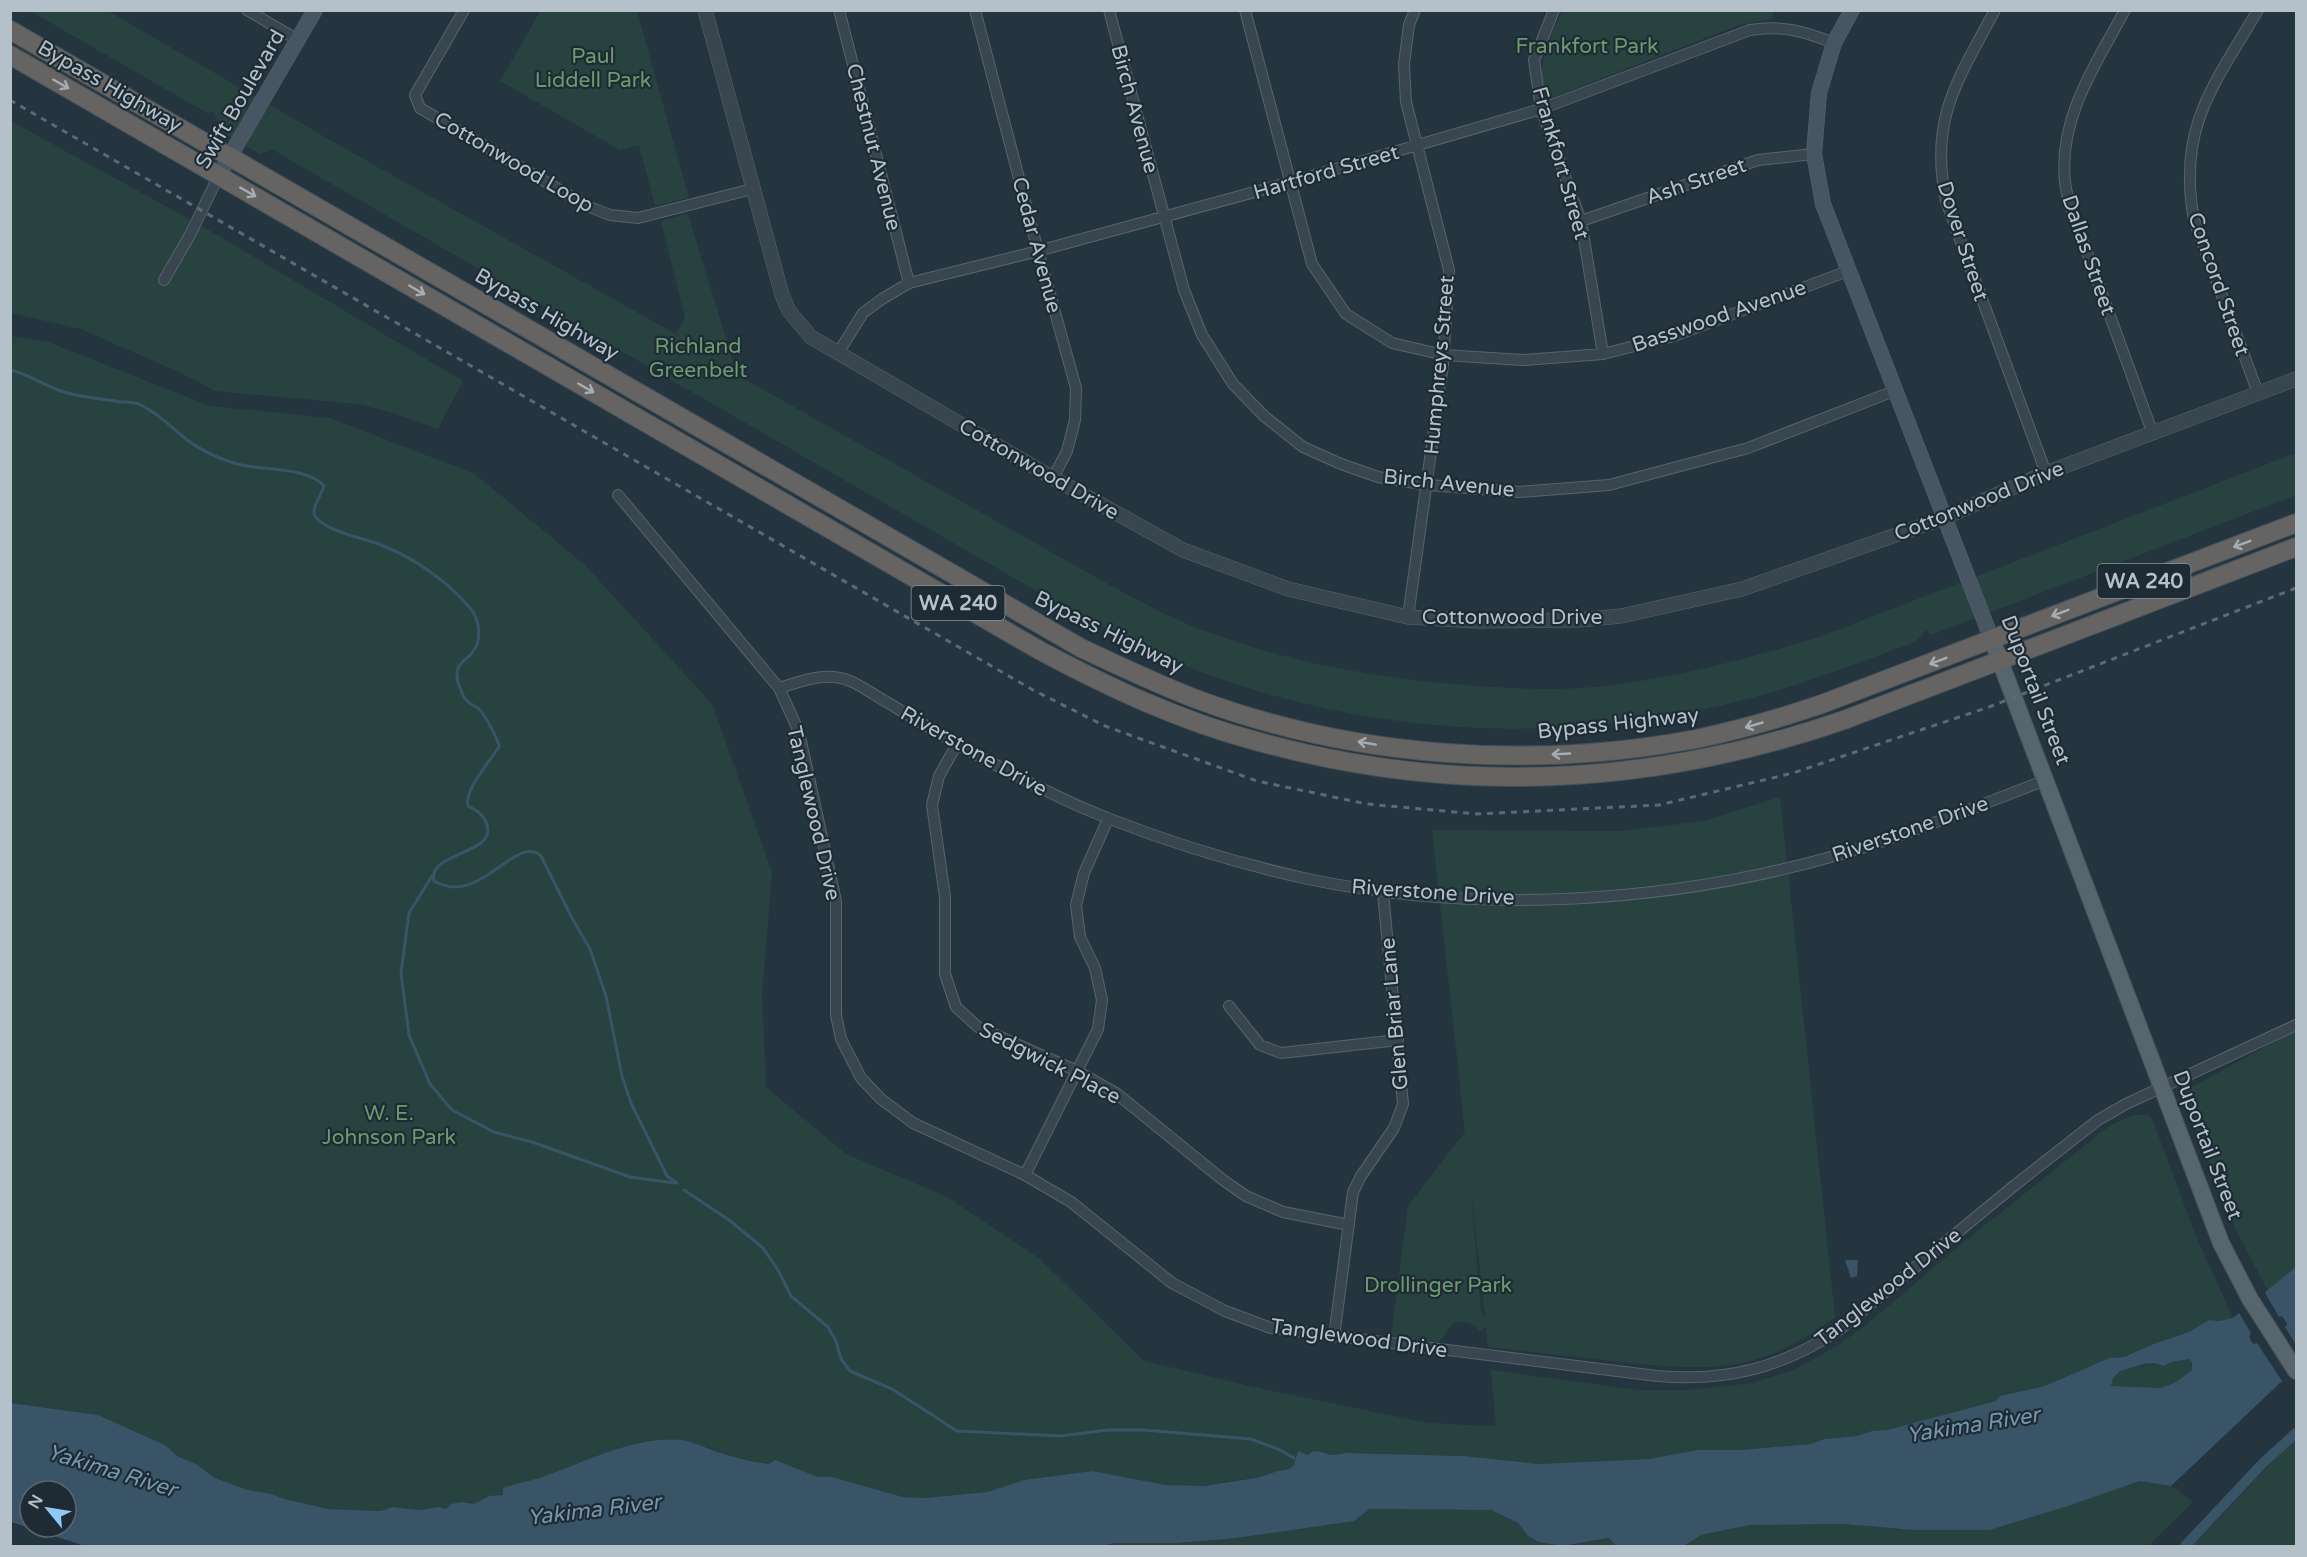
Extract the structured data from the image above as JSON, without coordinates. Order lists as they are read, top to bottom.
{
  "streets": {
    "highway": ["Bypass Highway", "WA 240"],
    "main road": ["Swift Boulevard", "Duportail Street"],
    "street": [
      "Birch Avenue",
      "Chestnut Avenue",
      "Cottonwood Loop",
      "Frankfort Street",
      "Hartford Street",
      "Ash Street",
      "Dover Street",
      "Cedar Avenue",
      "Dallas Street",
      "Concord Street",
      "Basswood Avenue",
      "Humphreys Street",
      "Cottonwood Drive",
      "Riverstone Drive",
      "Tanglewood Drive",
      "Glen Briar Lane",
      "Sedgwick Place"
    ]
  },
  "crossings": [
    ["Bypass Highway", "Swift Boulevard"],
    ["Bypass Highway", "Duportail Street"],
    ["Birch Avenue", "Hartford Street"],
    ["Birch Avenue", "Humphreys Street"],
    ["Birch Avenue", "Duportail Street"],
    ["Chestnut Avenue", "Hartford Street"],
    ["Cottonwood Loop", "Cottonwood Drive"],
    ["Frankfort Street", "Hartford Street"],
    ["Frankfort Street", "Ash Street"],
    ["Frankfort Street", "Basswood Avenue"],
    ["Hartford Street", "Cedar Avenue"],
    ["Hartford Street", "Basswood Avenue"],
    ["Hartford Street", "Humphreys Street"],
    ["Hartford Street", "Cottonwood Drive"],
    ["Hartford Street", "Duportail Street"],
    ["Ash Street", "Duportail Street"],
    ["Dover Street", "Cottonwood Drive"],
    ["Cedar Avenue", "Cottonwood Drive"],
    ["Dallas Street", "Cottonwood Drive"],
    ["Concord Street", "Cottonwood Drive"],
    ["Basswood Avenue", "Humphreys Street"],
    ["Basswood Avenue", "Duportail Street"],
    ["Humphreys Street", "Cottonwood Drive"],
    ["Cottonwood Drive", "Duportail Street"],
    ["Duportail Street", "Riverstone Drive"],
    ["Duportail Street", "Tanglewood Drive"],
    ["Riverstone Drive", "Tanglewood Drive"],
    ["Riverstone Drive", "Glen Briar Lane"],
    ["Riverstone Drive", "Sedgwick Place"],
    ["Tanglewood Drive", "Glen Briar Lane"],
    ["Glen Briar Lane", "Sedgwick Place"]
  ],
  "water": ["Yakima River"],
  "parks": [
    "Frankfort Park",
    "Paul Liddell Park",
    "Richland Greenbelt",
    "W. E. Johnson Park",
    "Drollinger Park"
  ],
  "north": "top left"
}
